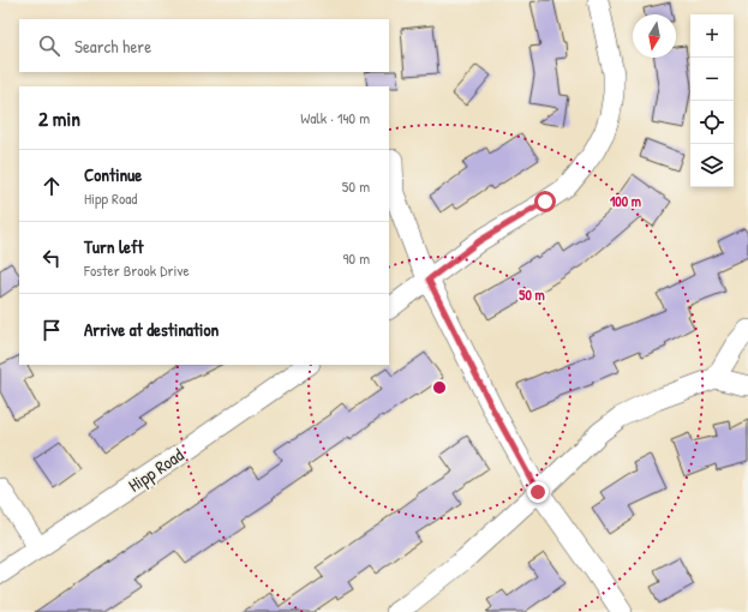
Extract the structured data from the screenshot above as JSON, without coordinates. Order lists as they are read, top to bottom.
{
  "streets": {
    "street": ["Hipp Road"]
  },
  "north": "bottom",
  "page": {
    "map_buttons": ["+", "−"],
    "search": "Search here",
    "heading": ["2 min", "Walk · 140 m"],
    "list": [
      ["Continue", "Hipp Road", "50 m"],
      ["Turn left", "Foster Brook Drive", "90 m"],
      "Arrive at destination"
    ]
  },
  "rings": ["100 m", "50 m"]
}
